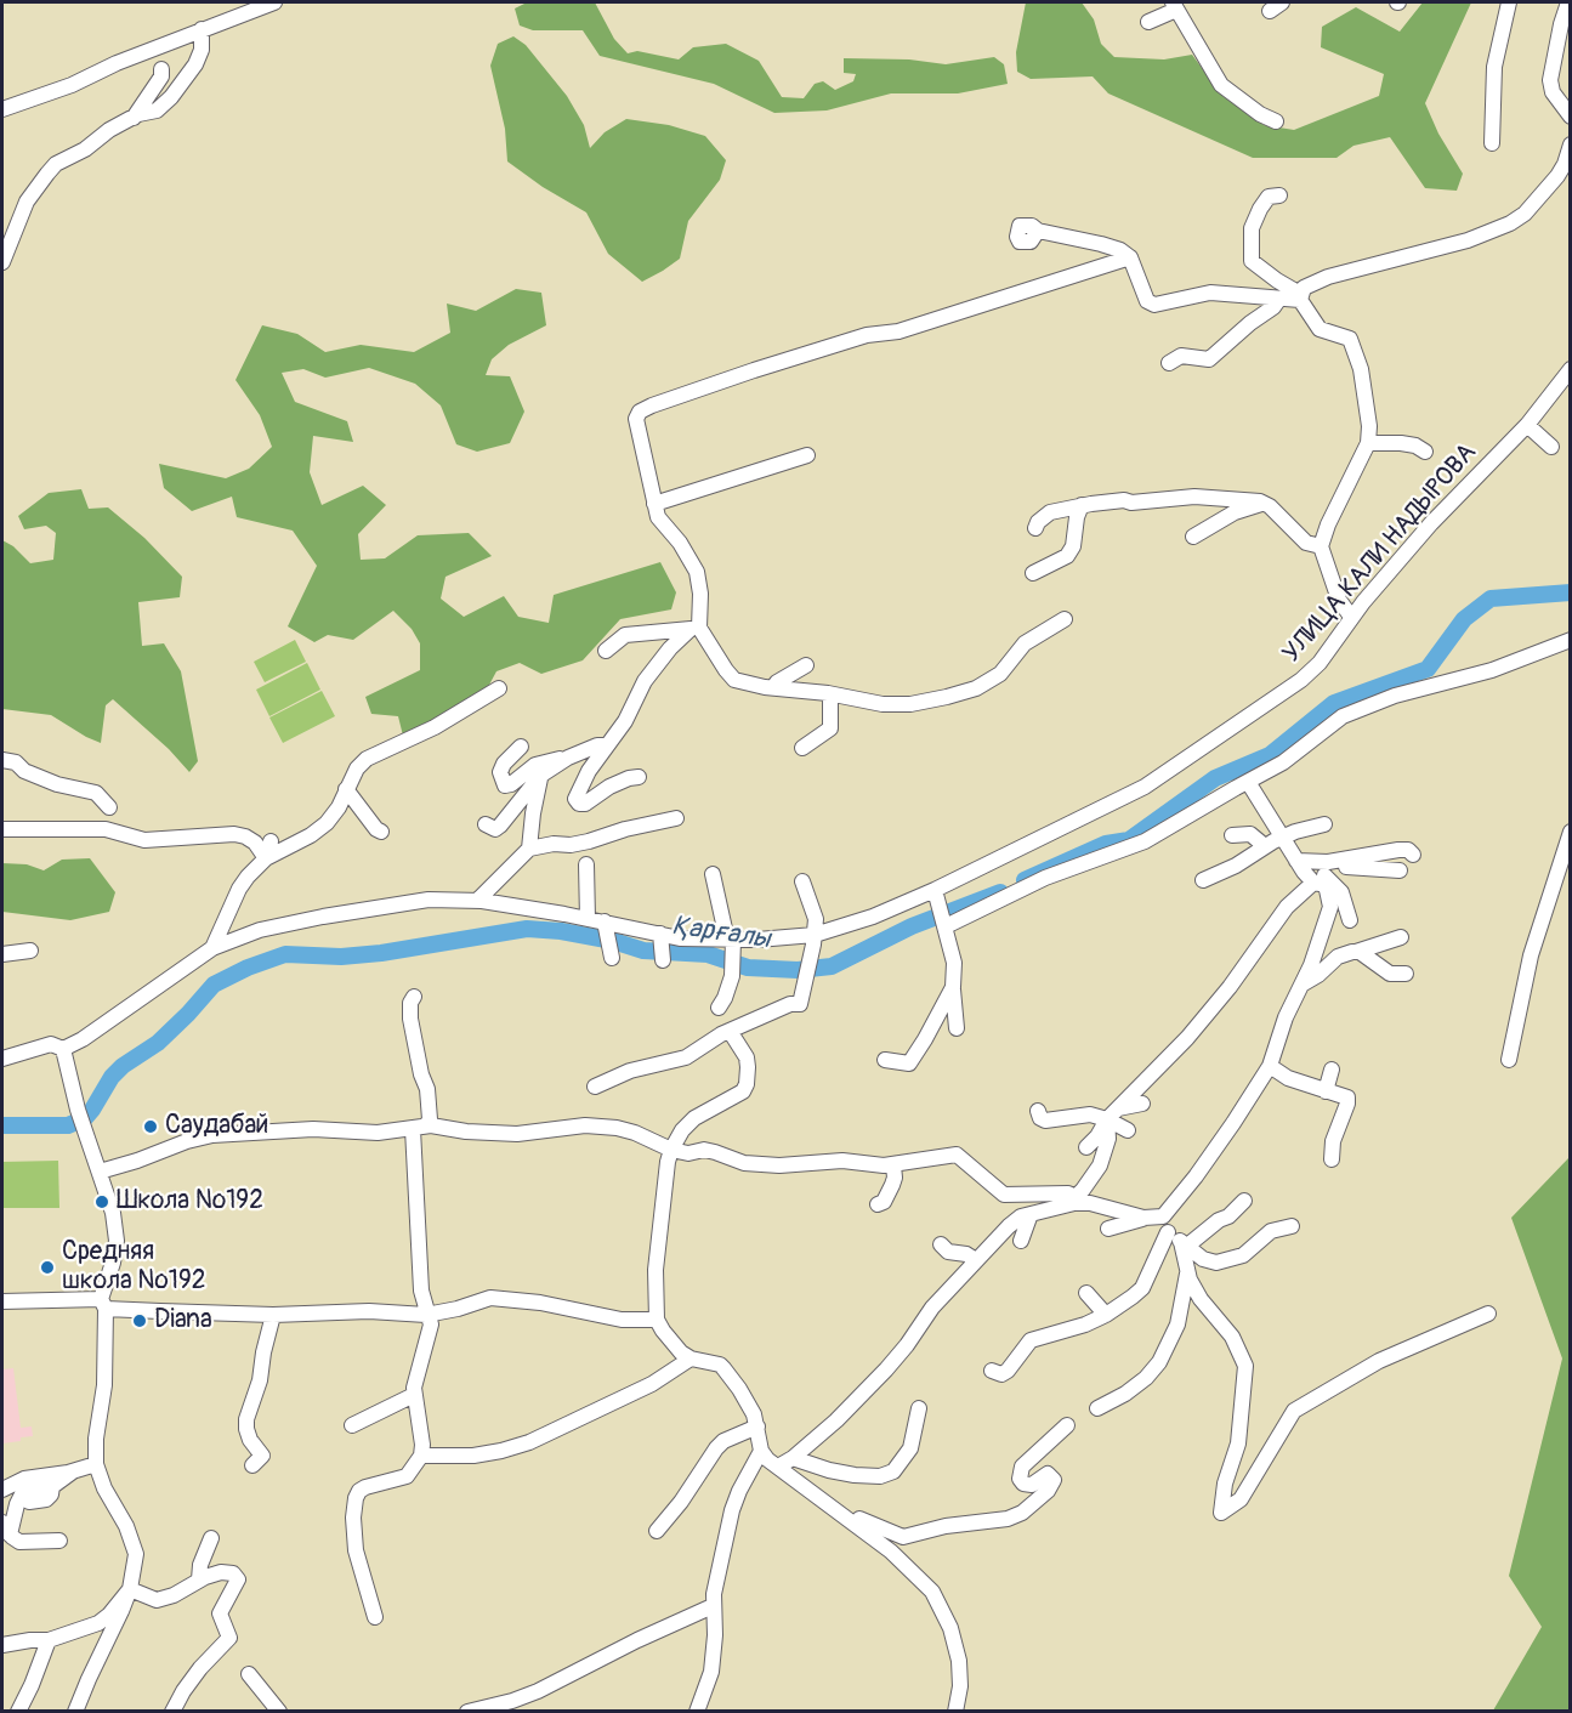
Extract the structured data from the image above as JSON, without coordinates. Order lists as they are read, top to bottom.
{
  "streets": {
    "street": ["УЛИЦА КАЛИ НАДЫРОВА"]
  },
  "water": ["Қарғалы"],
  "places": [
    "Саудабай",
    "Школа №192",
    "Средняя школа №192",
    "Diana"
  ]
}
